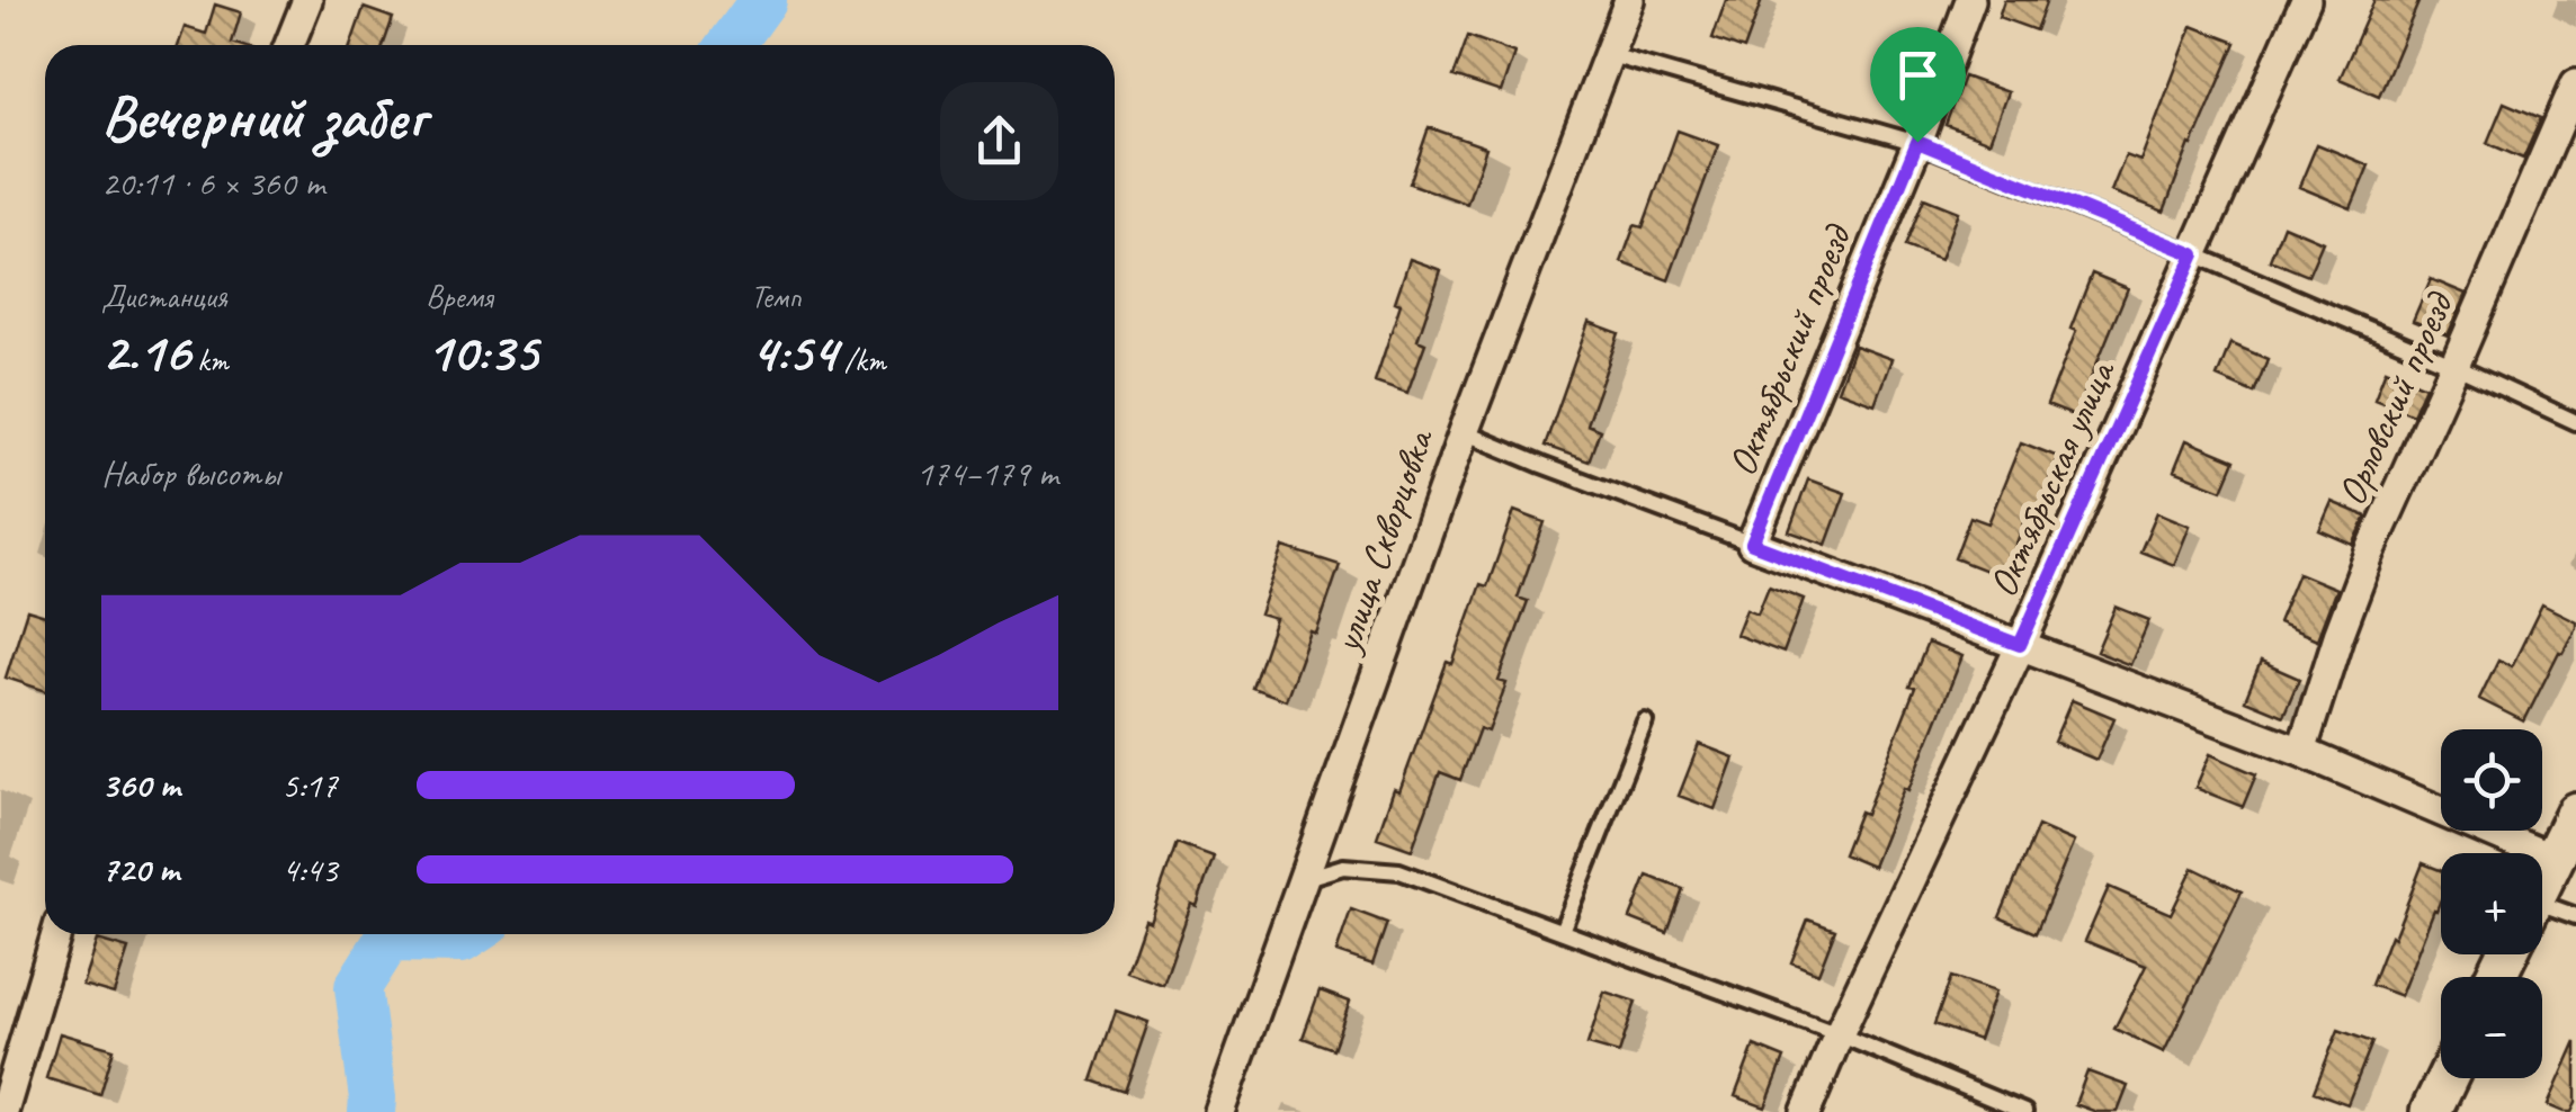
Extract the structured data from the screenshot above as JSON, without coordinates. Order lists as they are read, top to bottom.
{
  "streets": {
    "street": [
      "Октябрьский проезд",
      "Орловский проезд",
      "Октябрьская улица",
      "улица Скворцовка"
    ]
  },
  "page": {
    "heading": ["Вечерний забег", "20:11 · 6 × 360 m"],
    "stats": [
      ["Дистанция", "2.16 km"],
      ["Время", "10:35"],
      ["Темп", "4:54 /km"]
    ],
    "chart": ["Набор высоты", "174–179 m"],
    "map_buttons": ["+", "−"],
    "list": [
      {
        "name": "360 m",
        "note": "5:17"
      },
      {
        "name": "720 m",
        "note": "4:43"
      }
    ]
  }
}
